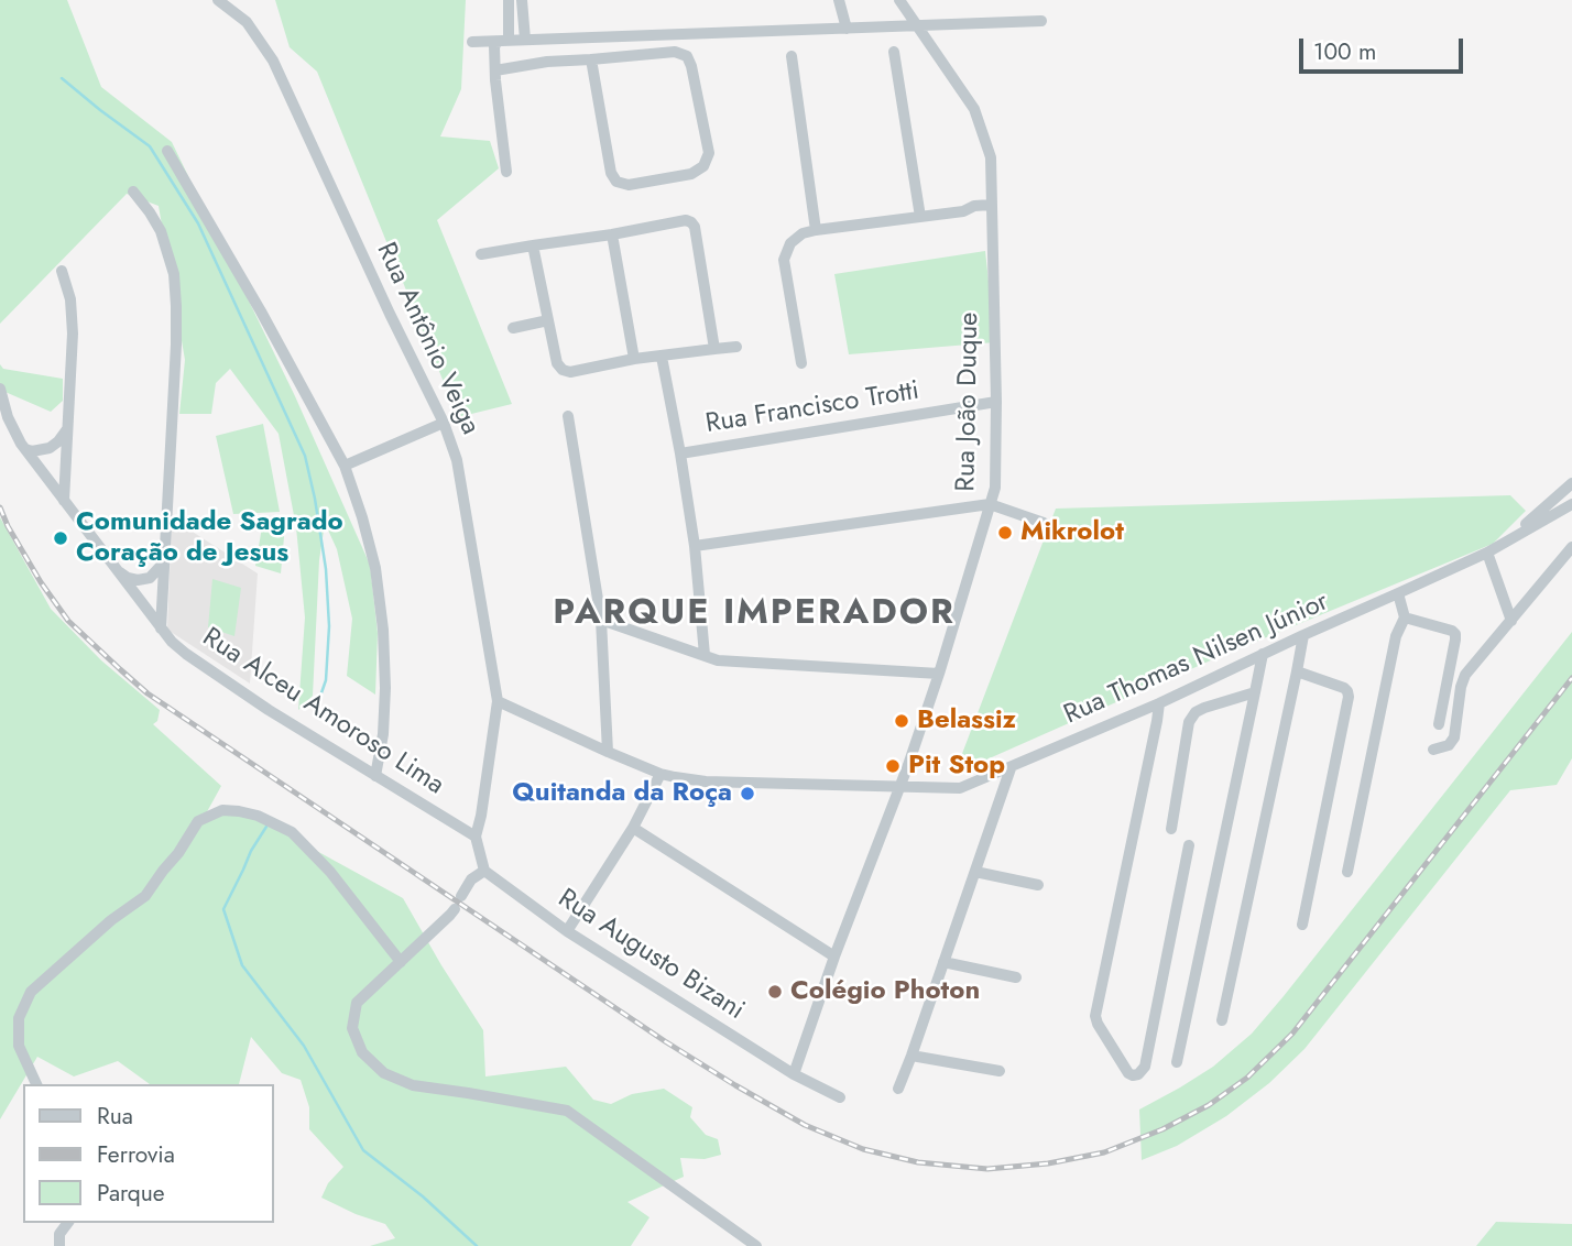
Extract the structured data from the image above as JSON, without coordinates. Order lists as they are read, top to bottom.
{
  "streets": {
    "street": [
      "Rua Antônio Veiga",
      "Rua João Duque",
      "Rua Francisco Trotti",
      "Rua Thomas Nilsen Júnior",
      "Rua Alceu Amoroso Lima",
      "Rua Augusto Bizani"
    ]
  },
  "crossings": [
    ["Rua Antônio Veiga", "Rua Thomas Nilsen Júnior"],
    ["Rua Antônio Veiga", "Rua Alceu Amoroso Lima"],
    ["Rua Antônio Veiga", "Rua Augusto Bizani"],
    ["Rua João Duque", "Rua Francisco Trotti"],
    ["Rua João Duque", "Rua Thomas Nilsen Júnior"],
    ["Rua João Duque", "Rua Augusto Bizani"]
  ],
  "districts": ["PARQUE IMPERADOR"],
  "places": [
    "Mikrolot",
    "Comunidade Sagrado Coração de Jesus",
    "Belassiz",
    "Pit Stop",
    "Quitanda da Roça",
    "Colégio Photon"
  ],
  "legend": ["Rua", "Ferrovia", "Parque"],
  "scale_bar": "100 m"
}
